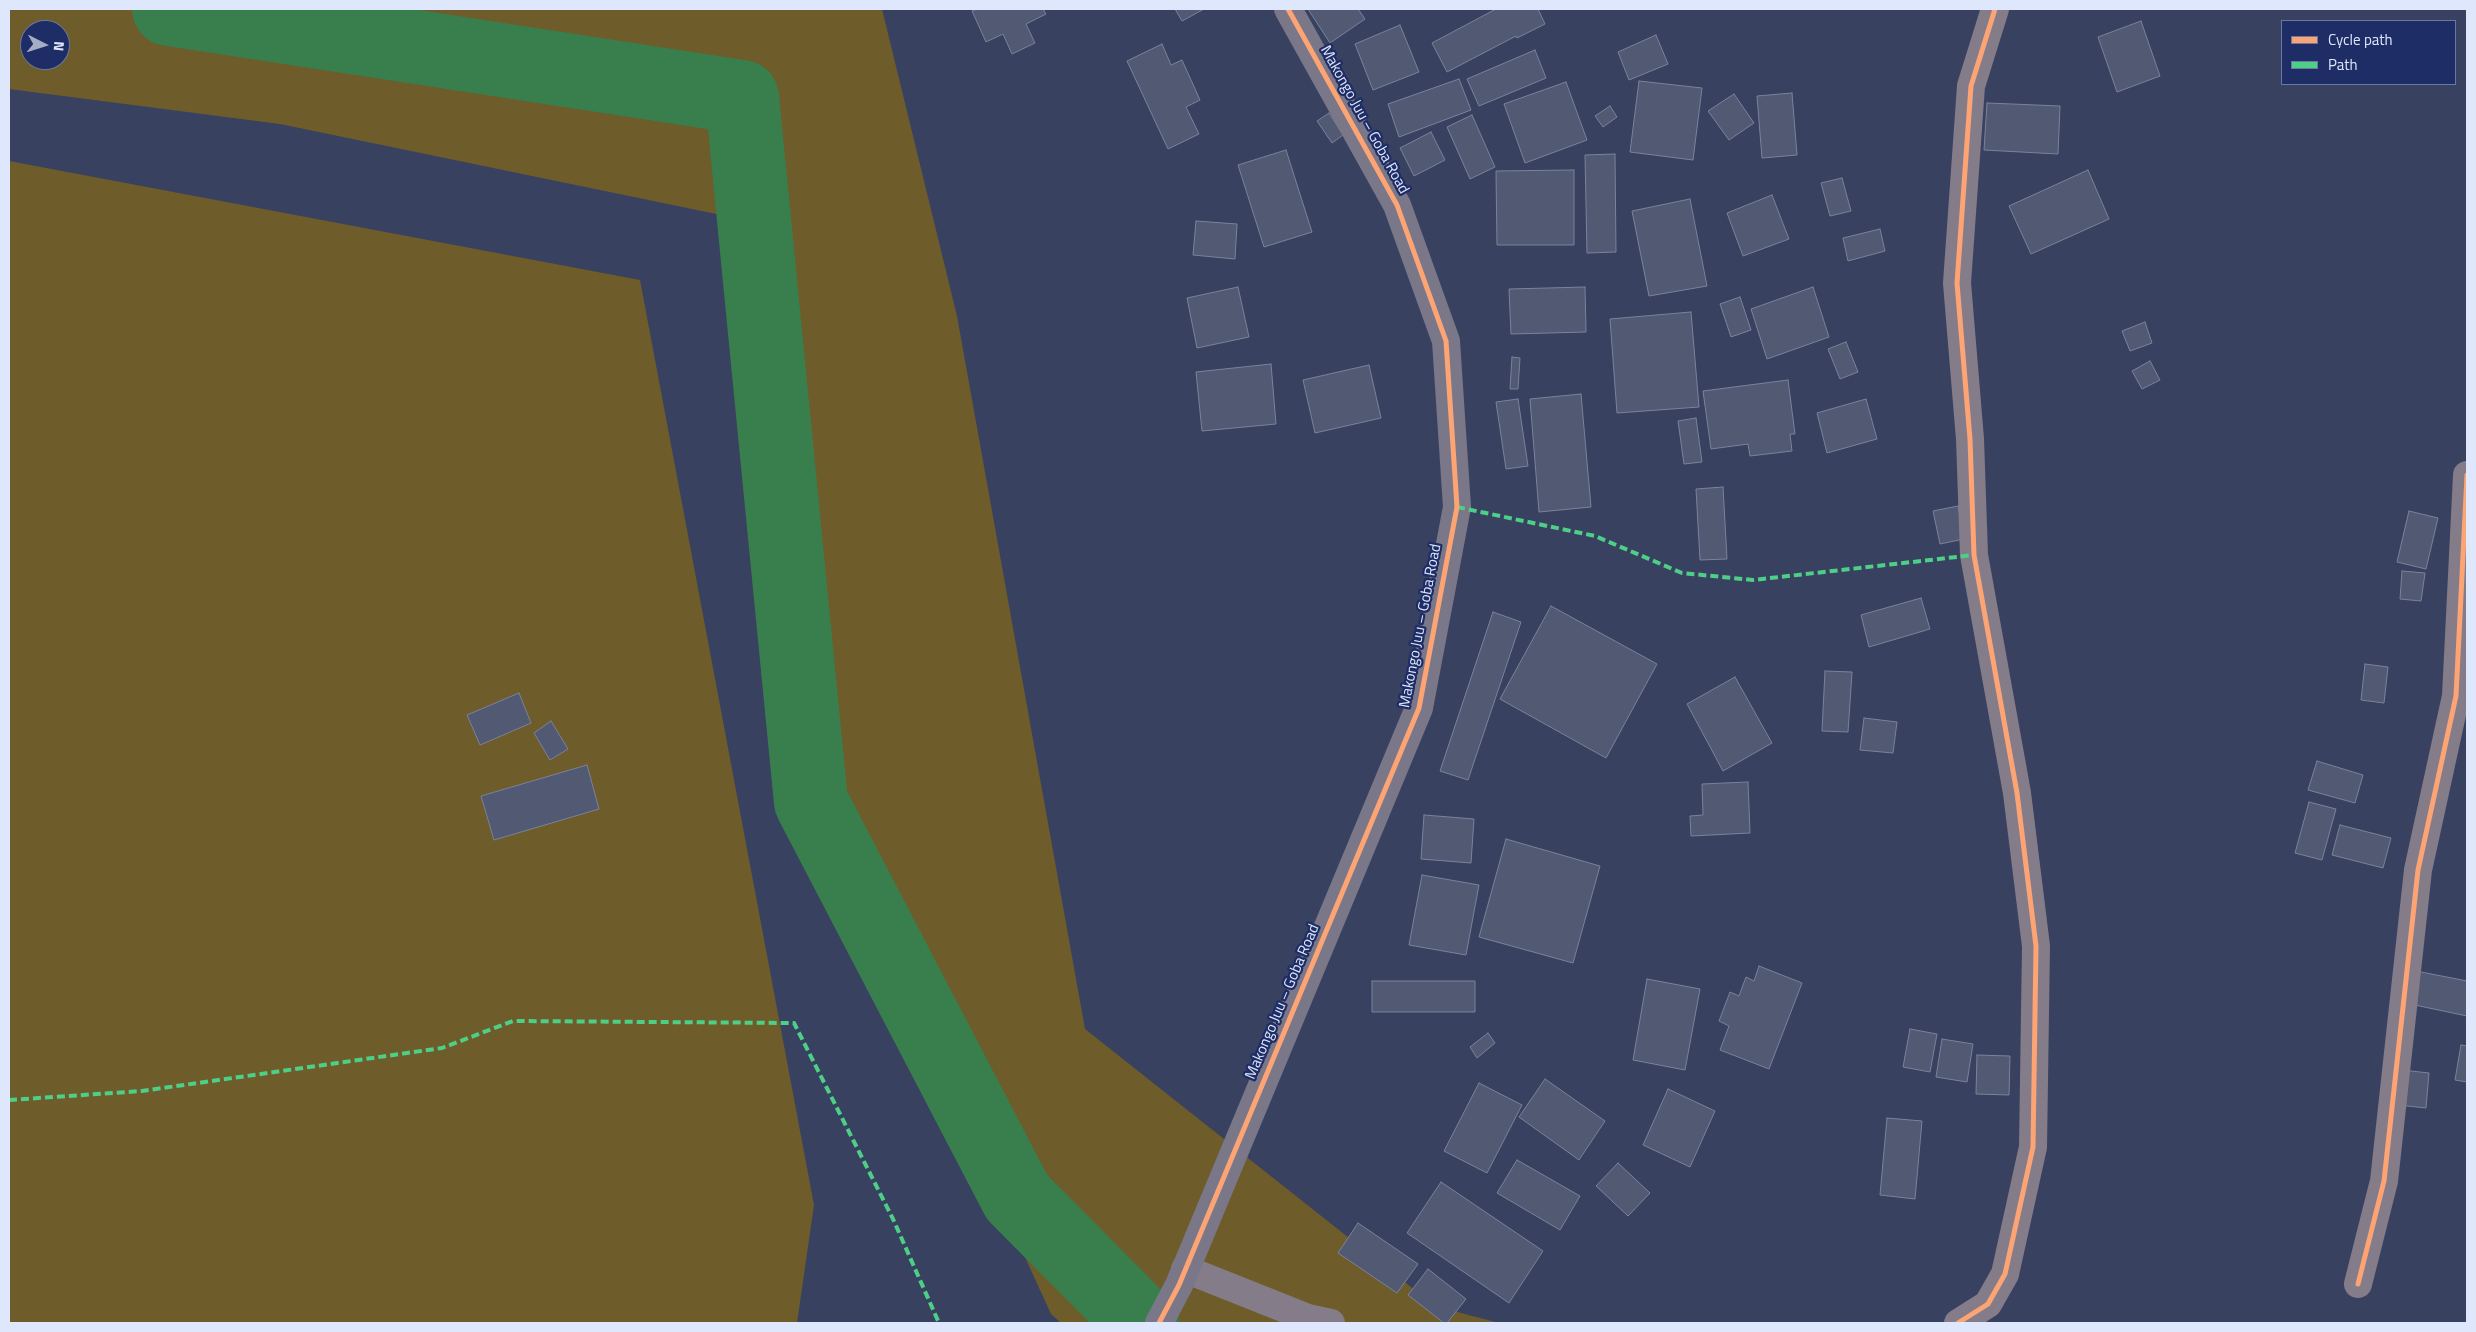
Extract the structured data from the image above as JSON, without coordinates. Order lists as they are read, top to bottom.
{
  "streets": {
    "street": ["Makongo Juu – Goba Road"]
  },
  "legend": ["Cycle path", "Path"],
  "north": "right"
}
